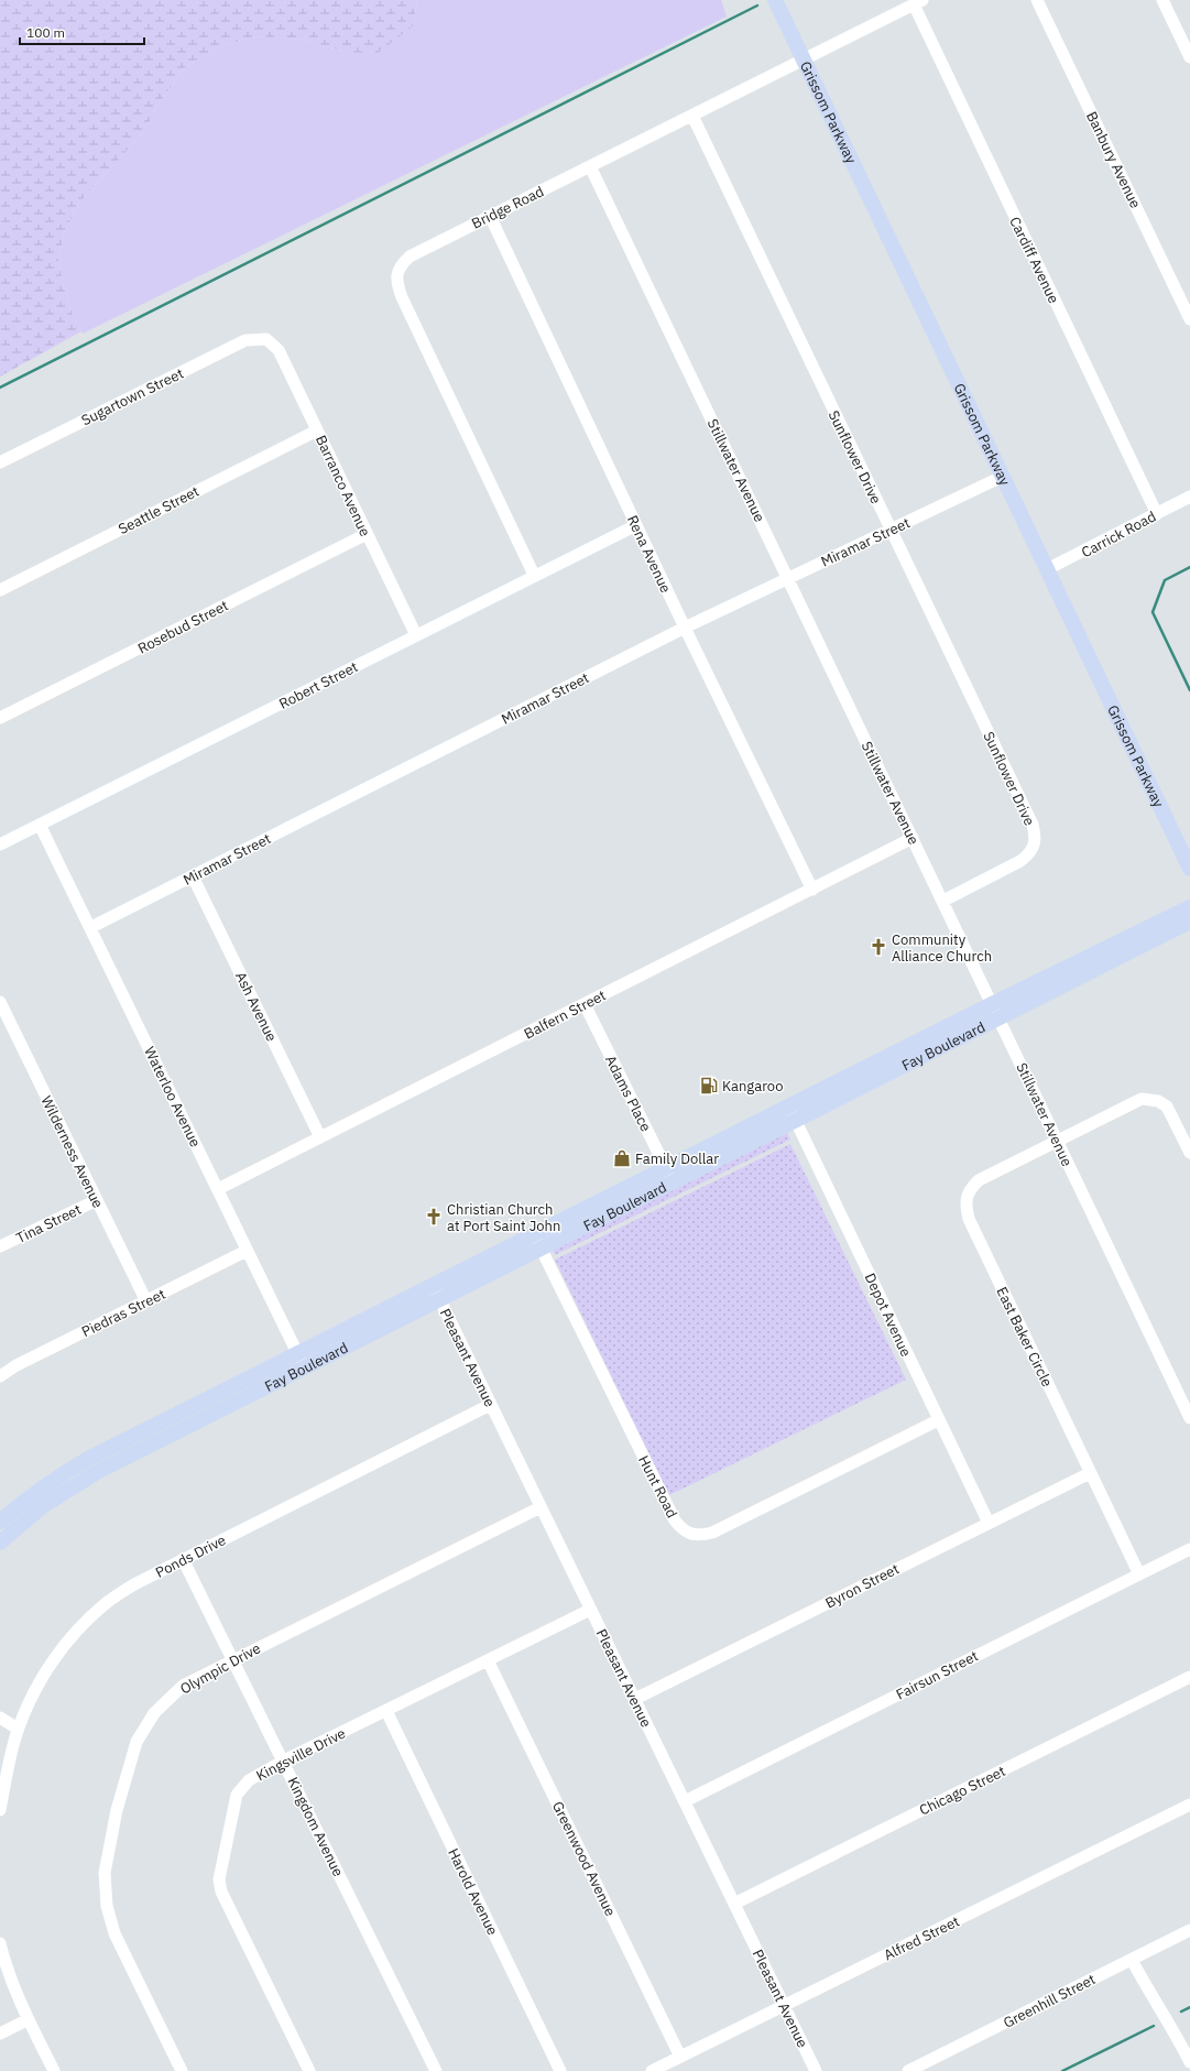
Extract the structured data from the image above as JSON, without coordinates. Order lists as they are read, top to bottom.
{
  "streets": {
    "main road": ["Grissom Parkway", "Fay Boulevard"],
    "street": [
      "Banbury Avenue",
      "Bridge Road",
      "Cardiff Avenue",
      "Sugartown Street",
      "Sunflower Drive",
      "Stillwater Avenue",
      "Barranco Avenue",
      "Seattle Street",
      "Carrick Road",
      "Miramar Street",
      "Rena Avenue",
      "Rosebud Street",
      "Robert Street",
      "Ash Avenue",
      "Balfern Street",
      "Adams Place",
      "Waterloo Avenue",
      "Wilderness Avenue",
      "Tina Street",
      "Piedras Street",
      "Depot Avenue",
      "East Baker Circle",
      "Pleasant Avenue",
      "Hunt Road",
      "Ponds Drive",
      "Byron Street",
      "Olympic Drive",
      "Fairsun Street",
      "Kingsville Drive",
      "Chicago Street",
      "Kingdom Avenue",
      "Greenwood Avenue",
      "Harold Avenue",
      "Alfred Street",
      "Greenhill Street"
    ]
  },
  "crossings": [
    ["Grissom Parkway", "Bridge Road"],
    ["Grissom Parkway", "Carrick Road"],
    ["Grissom Parkway", "Miramar Street"],
    ["Bridge Road", "Cardiff Avenue"],
    ["Bridge Road", "Sunflower Drive"],
    ["Bridge Road", "Stillwater Avenue"],
    ["Bridge Road", "Rena Avenue"],
    ["Bridge Road", "Robert Street"],
    ["Cardiff Avenue", "Carrick Road"],
    ["Sugartown Street", "Barranco Avenue"],
    ["Sunflower Drive", "Stillwater Avenue"],
    ["Sunflower Drive", "Miramar Street"],
    ["Stillwater Avenue", "Miramar Street"],
    ["Stillwater Avenue", "Balfern Street"],
    ["Stillwater Avenue", "Fay Boulevard"],
    ["Stillwater Avenue", "East Baker Circle"],
    ["Barranco Avenue", "Seattle Street"],
    ["Barranco Avenue", "Rosebud Street"],
    ["Barranco Avenue", "Robert Street"],
    ["Miramar Street", "Rena Avenue"],
    ["Miramar Street", "Ash Avenue"],
    ["Miramar Street", "Waterloo Avenue"],
    ["Rena Avenue", "Robert Street"],
    ["Rena Avenue", "Balfern Street"],
    ["Robert Street", "Waterloo Avenue"],
    ["Ash Avenue", "Balfern Street"],
    ["Balfern Street", "Adams Place"],
    ["Balfern Street", "Waterloo Avenue"],
    ["Fay Boulevard", "Adams Place"],
    ["Fay Boulevard", "Waterloo Avenue"],
    ["Fay Boulevard", "Depot Avenue"],
    ["Fay Boulevard", "Pleasant Avenue"],
    ["Fay Boulevard", "Hunt Road"],
    ["Waterloo Avenue", "Piedras Street"],
    ["Wilderness Avenue", "Tina Street"],
    ["Wilderness Avenue", "Piedras Street"],
    ["Depot Avenue", "Hunt Road"],
    ["Depot Avenue", "Byron Street"],
    ["East Baker Circle", "Byron Street"],
    ["East Baker Circle", "Fairsun Street"],
    ["Pleasant Avenue", "Ponds Drive"],
    ["Pleasant Avenue", "Byron Street"],
    ["Pleasant Avenue", "Olympic Drive"],
    ["Pleasant Avenue", "Fairsun Street"],
    ["Pleasant Avenue", "Kingsville Drive"],
    ["Pleasant Avenue", "Chicago Street"],
    ["Pleasant Avenue", "Alfred Street"],
    ["Ponds Drive", "Kingdom Avenue"],
    ["Olympic Drive", "Kingdom Avenue"],
    ["Kingsville Drive", "Kingdom Avenue"],
    ["Kingsville Drive", "Greenwood Avenue"],
    ["Kingsville Drive", "Harold Avenue"],
    ["Greenwood Avenue", "Alfred Street"]
  ],
  "places": {
    "church": ["Community Alliance Church", "Christian Church at Port Saint John"],
    "fuel station": ["Kangaroo"],
    "shop": ["Family Dollar"]
  },
  "scale_bar": "100 m"
}
